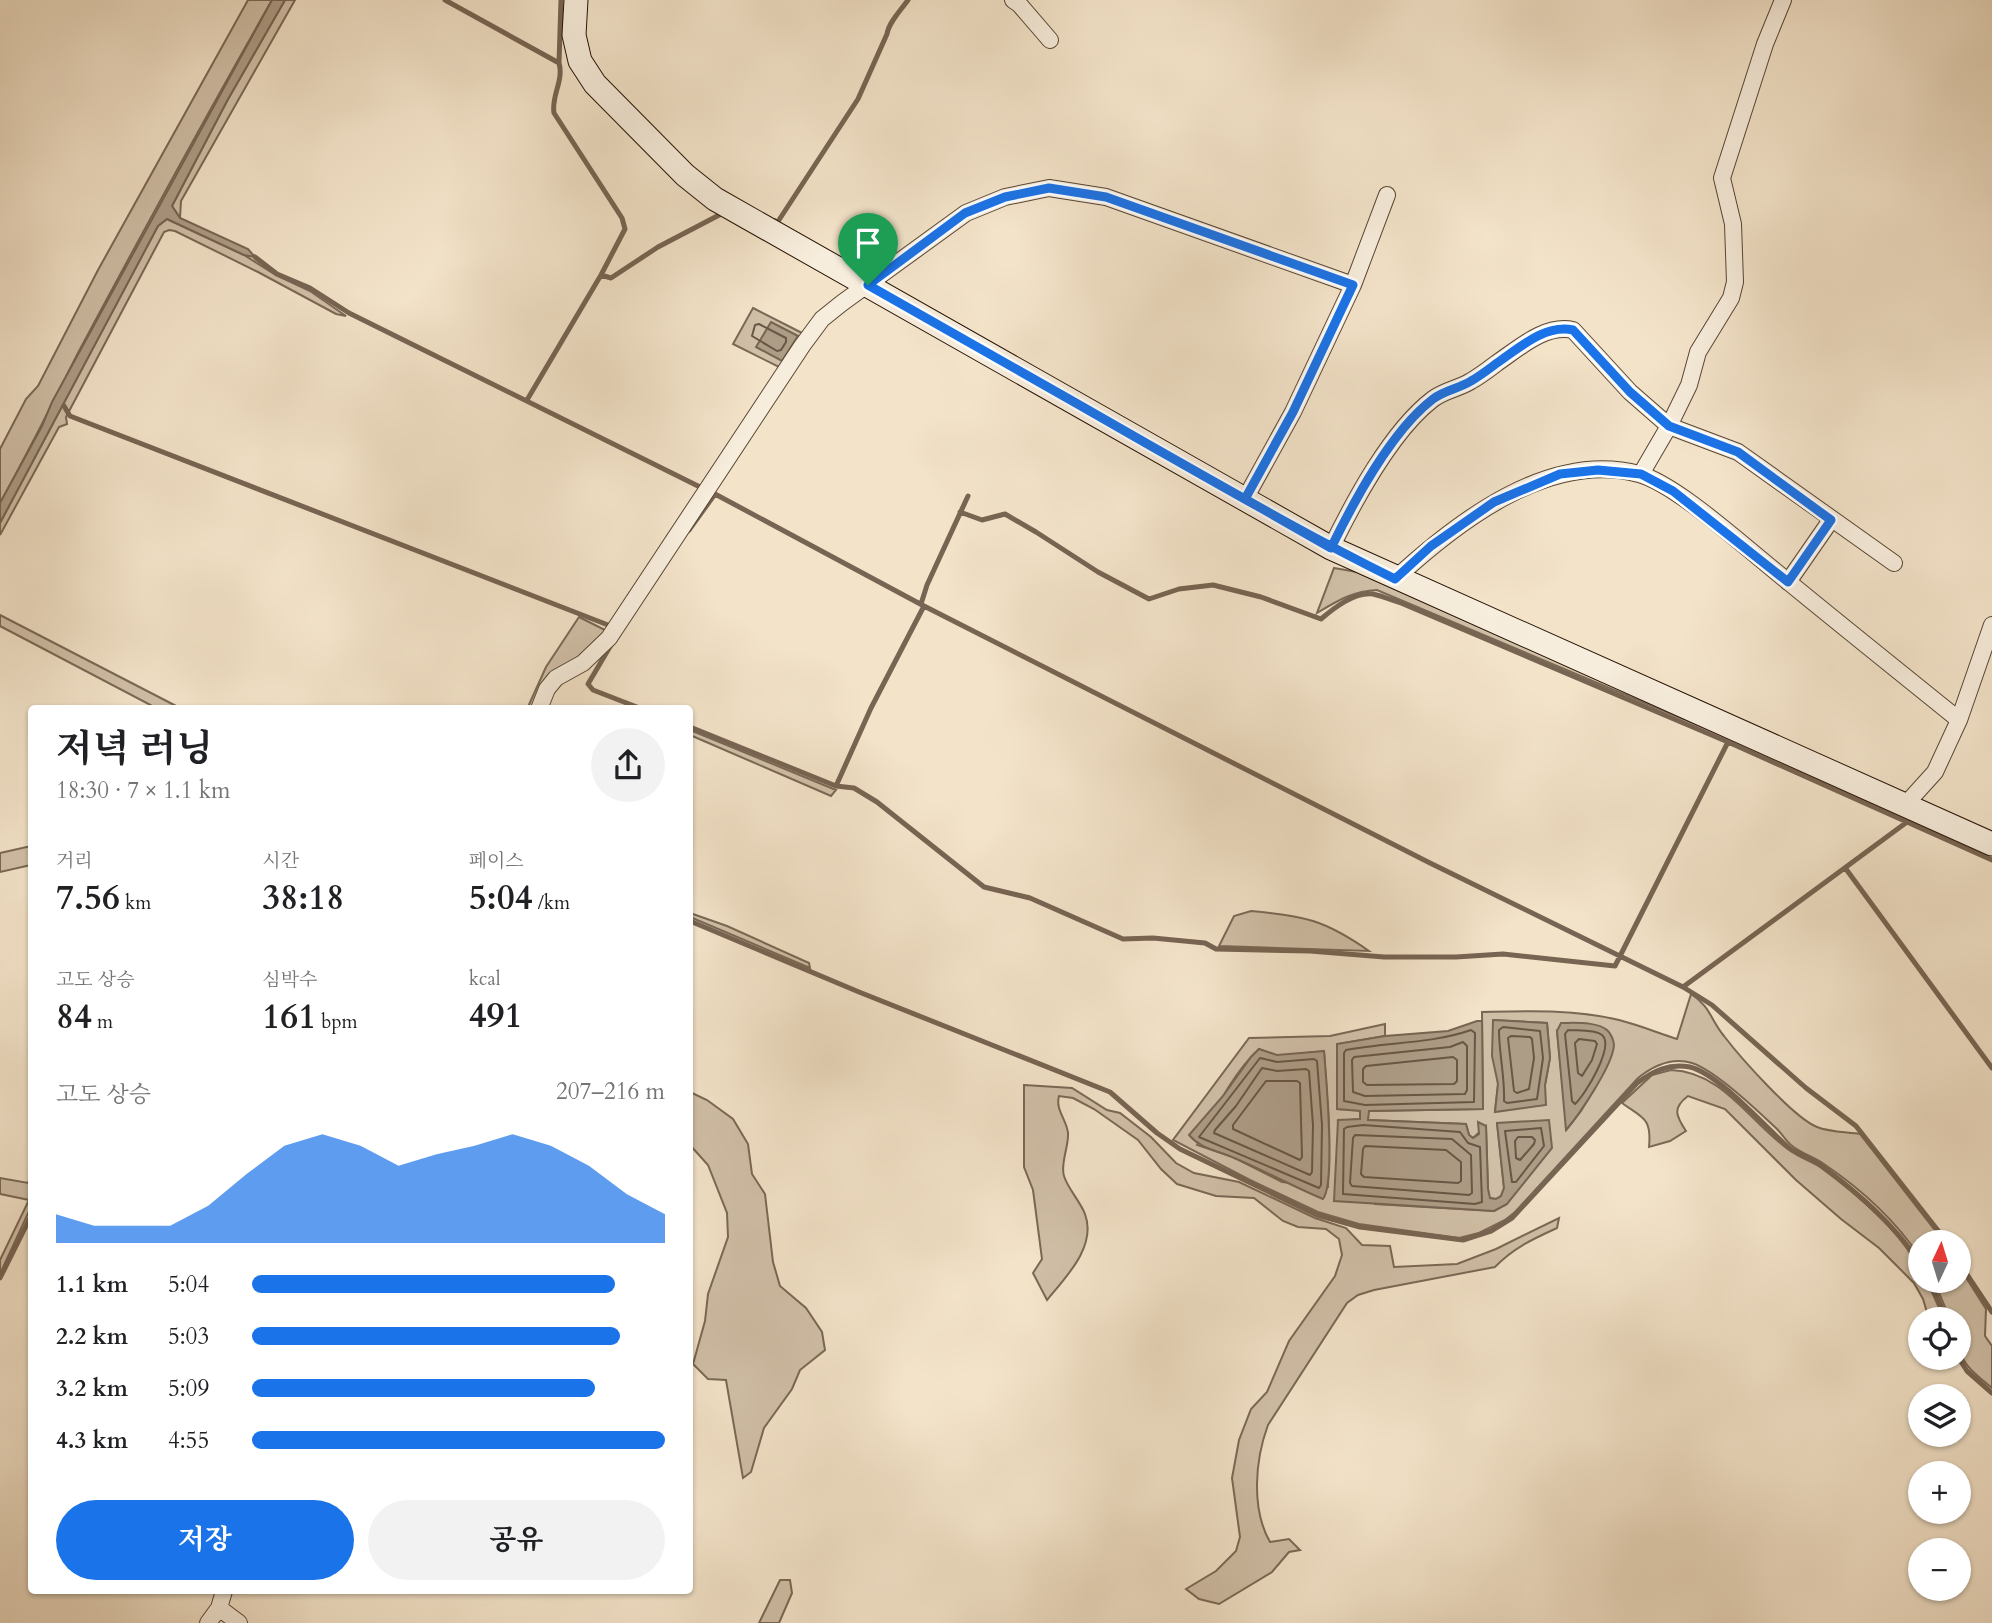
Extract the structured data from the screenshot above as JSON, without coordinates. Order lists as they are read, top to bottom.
{
  "north": "top",
  "page": {
    "heading": ["저녁 러닝", "18:30 · 7 × 1.1 km"],
    "stats": [
      ["거리", "7.56 km"],
      ["시간", "38:18"],
      ["페이스", "5:04 /km"],
      ["고도 상승", "84 m"],
      ["심박수", "161 bpm"],
      ["kcal", "491"]
    ],
    "chart": ["고도 상승", "207–216 m"],
    "map_buttons": ["+", "−"],
    "list": [
      {
        "name": "1.1 km",
        "note": "5:04"
      },
      {
        "name": "2.2 km",
        "note": "5:03"
      },
      {
        "name": "3.2 km",
        "note": "5:09"
      },
      {
        "name": "4.3 km",
        "note": "4:55"
      }
    ],
    "buttons": ["저장", "공유"]
  }
}
